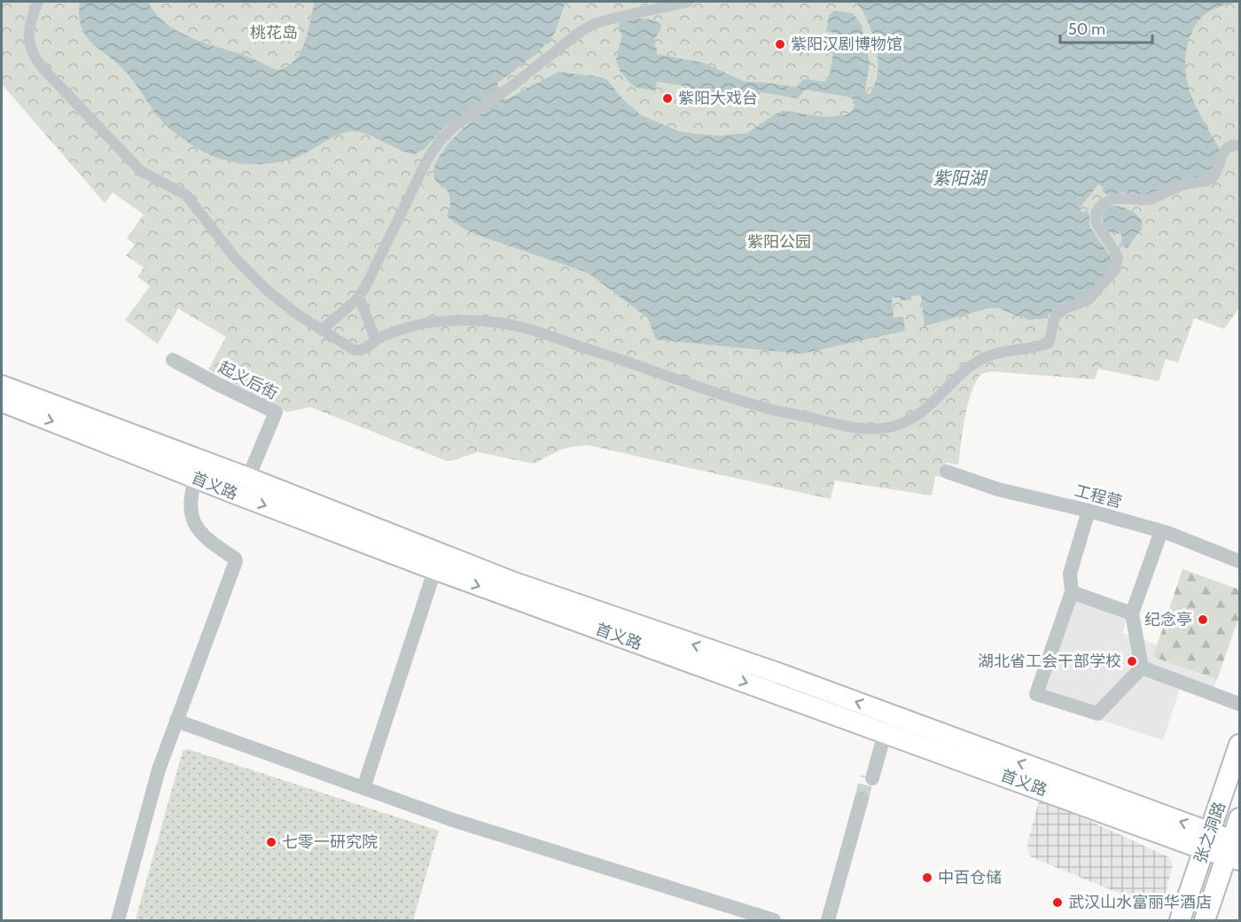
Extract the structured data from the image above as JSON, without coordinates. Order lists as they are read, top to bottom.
{
  "streets": {
    "main road": ["首义路", "张之洞路"],
    "street": ["起义后街", "工程营"]
  },
  "crossings": [
    ["起义后街", "首义路"],
    ["首义路", "张之洞路"]
  ],
  "water": ["紫阳湖"],
  "parks": ["桃花岛", "紫阳公园"],
  "places": [
    "紫阳汉剧博物馆",
    "紫阳大戏台",
    "纪念亭",
    "湖北省工会干部学校",
    "七零一研究院",
    "中百仓储",
    "武汉山水富丽华酒店"
  ],
  "scale_bar": "50 m"
}
